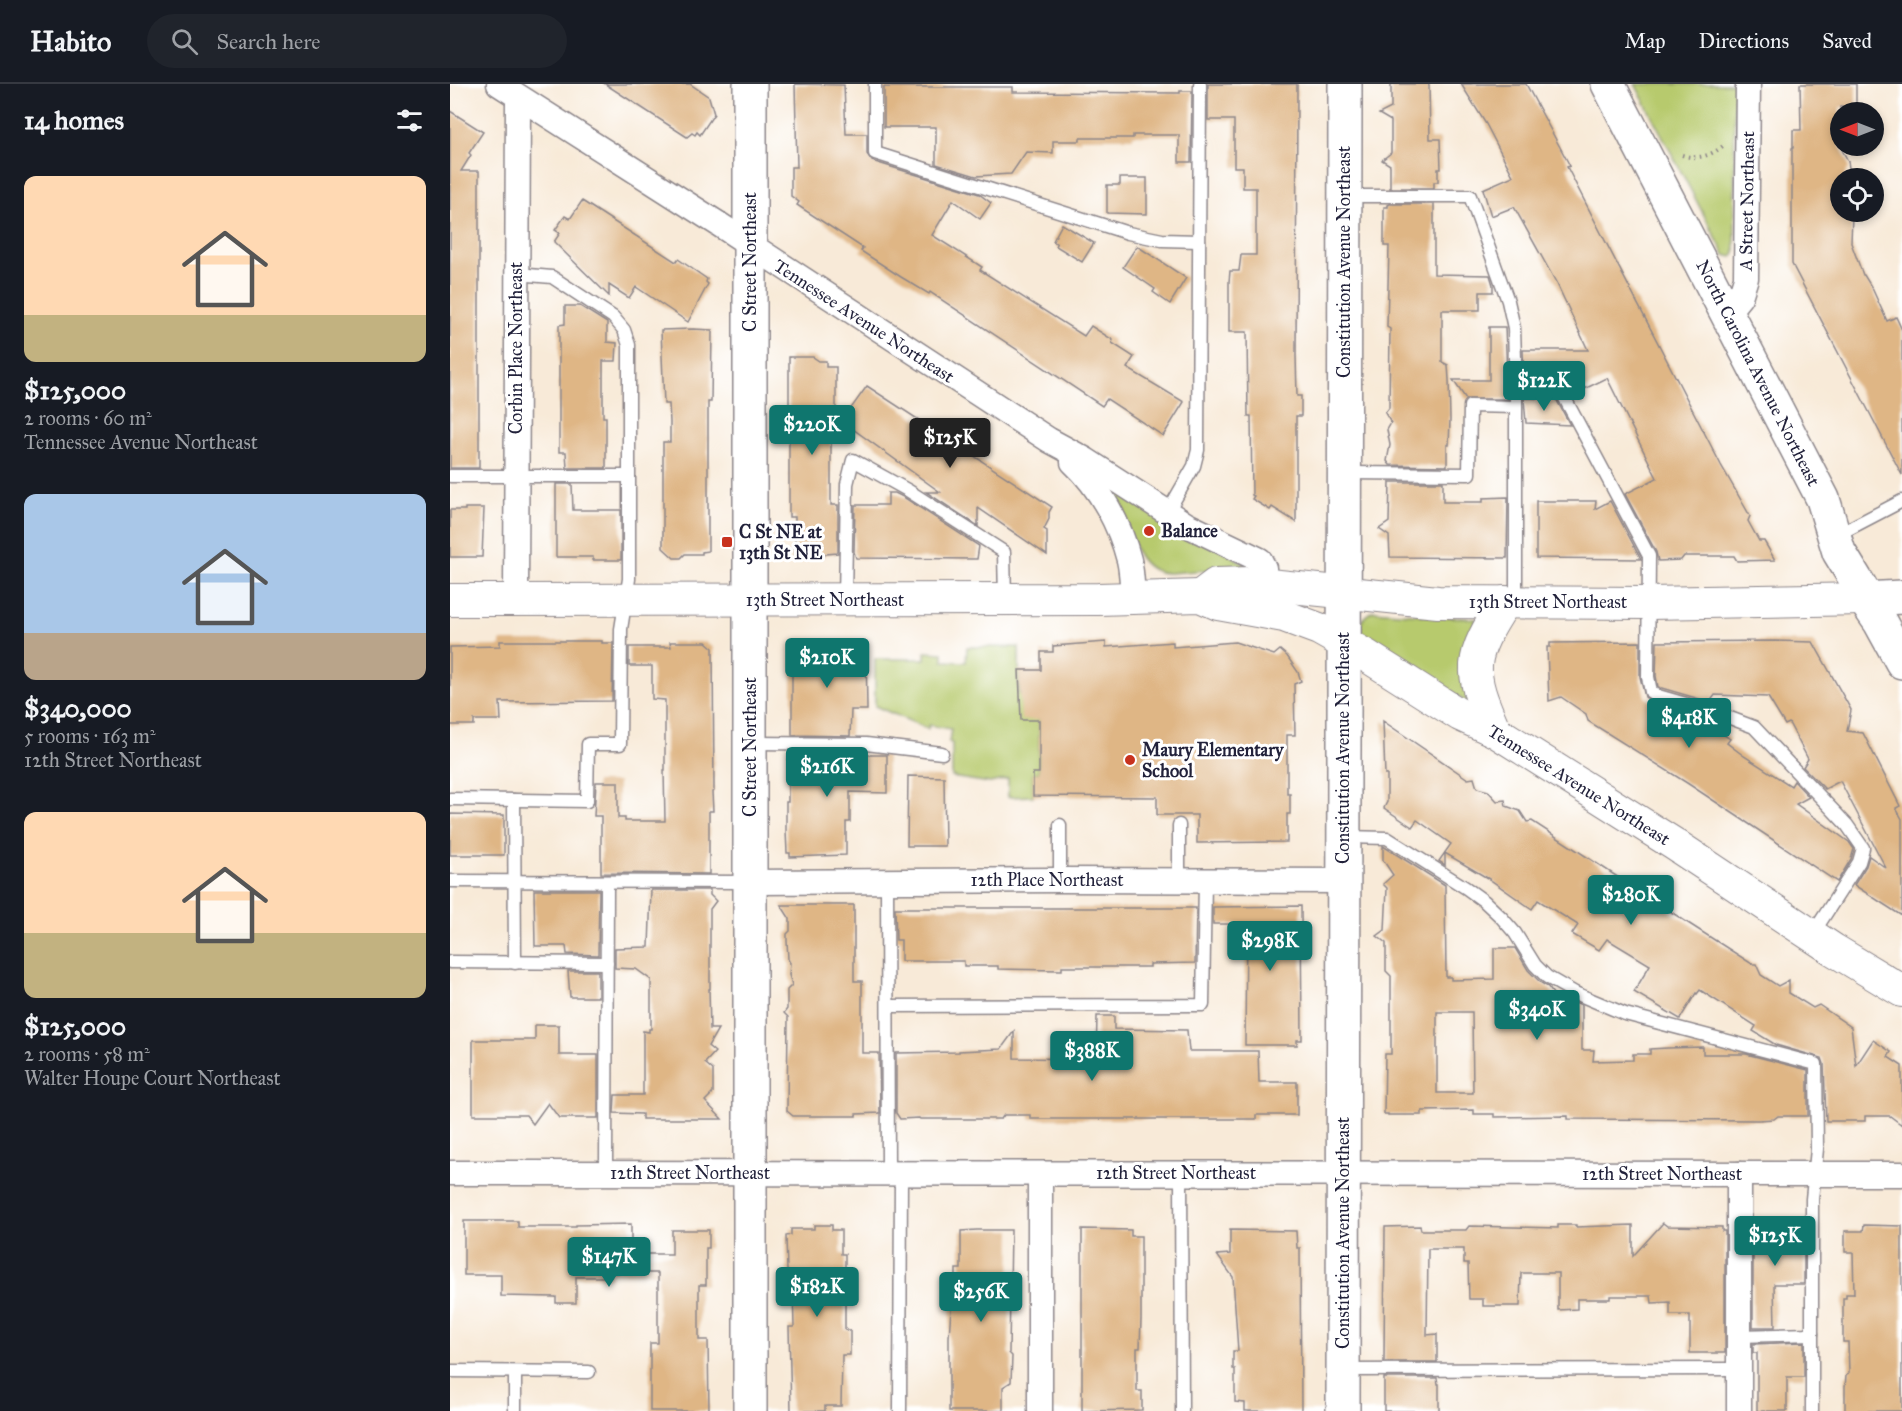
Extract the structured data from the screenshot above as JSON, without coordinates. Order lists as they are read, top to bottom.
{
  "streets": {
    "main road": [
      "C Street Northeast",
      "Constitution Avenue Northeast",
      "North Carolina Avenue Northeast",
      "13th Street Northeast"
    ],
    "street": [
      "A Street Northeast",
      "Tennessee Avenue Northeast",
      "Corbin Place Northeast",
      "12th Place Northeast",
      "12th Street Northeast"
    ]
  },
  "crossings": [
    ["A Street Northeast", "North Carolina Avenue Northeast"],
    ["C Street Northeast", "Tennessee Avenue Northeast"],
    ["C Street Northeast", "13th Street Northeast"],
    ["C Street Northeast", "12th Place Northeast"],
    ["C Street Northeast", "12th Street Northeast"],
    ["Constitution Avenue Northeast", "Tennessee Avenue Northeast"],
    ["Constitution Avenue Northeast", "13th Street Northeast"],
    ["Constitution Avenue Northeast", "12th Place Northeast"],
    ["Constitution Avenue Northeast", "12th Street Northeast"],
    ["Tennessee Avenue Northeast", "Corbin Place Northeast"],
    ["Tennessee Avenue Northeast", "13th Street Northeast"],
    ["Corbin Place Northeast", "13th Street Northeast"],
    ["North Carolina Avenue Northeast", "13th Street Northeast"]
  ],
  "places": {
    "other": ["Balance", "Maury Elementary School"],
    "transit": ["C St NE at 13th St NE"]
  },
  "north": "left",
  "page": {
    "header": "Habito",
    "search": "Search here",
    "nav": ["Map", "Directions", "Saved"],
    "heading": "14 homes",
    "list": [
      {
        "name": "$125,000",
        "note": "2 rooms · 60 m² · Tennessee Avenue Northeast"
      },
      {
        "name": "$340,000",
        "note": "5 rooms · 163 m² · 12th Street Northeast"
      },
      {
        "name": "$125,000",
        "note": "2 rooms · 58 m² · Walter Houpe Court Northeast"
      }
    ],
    "price": [
      "$122K",
      "$220K",
      "$125K",
      "$210K",
      "$418K",
      "$216K",
      "$280K",
      "$298K",
      "$340K",
      "$388K",
      "$125K",
      "$147K",
      "$182K",
      "$256K"
    ]
  }
}
